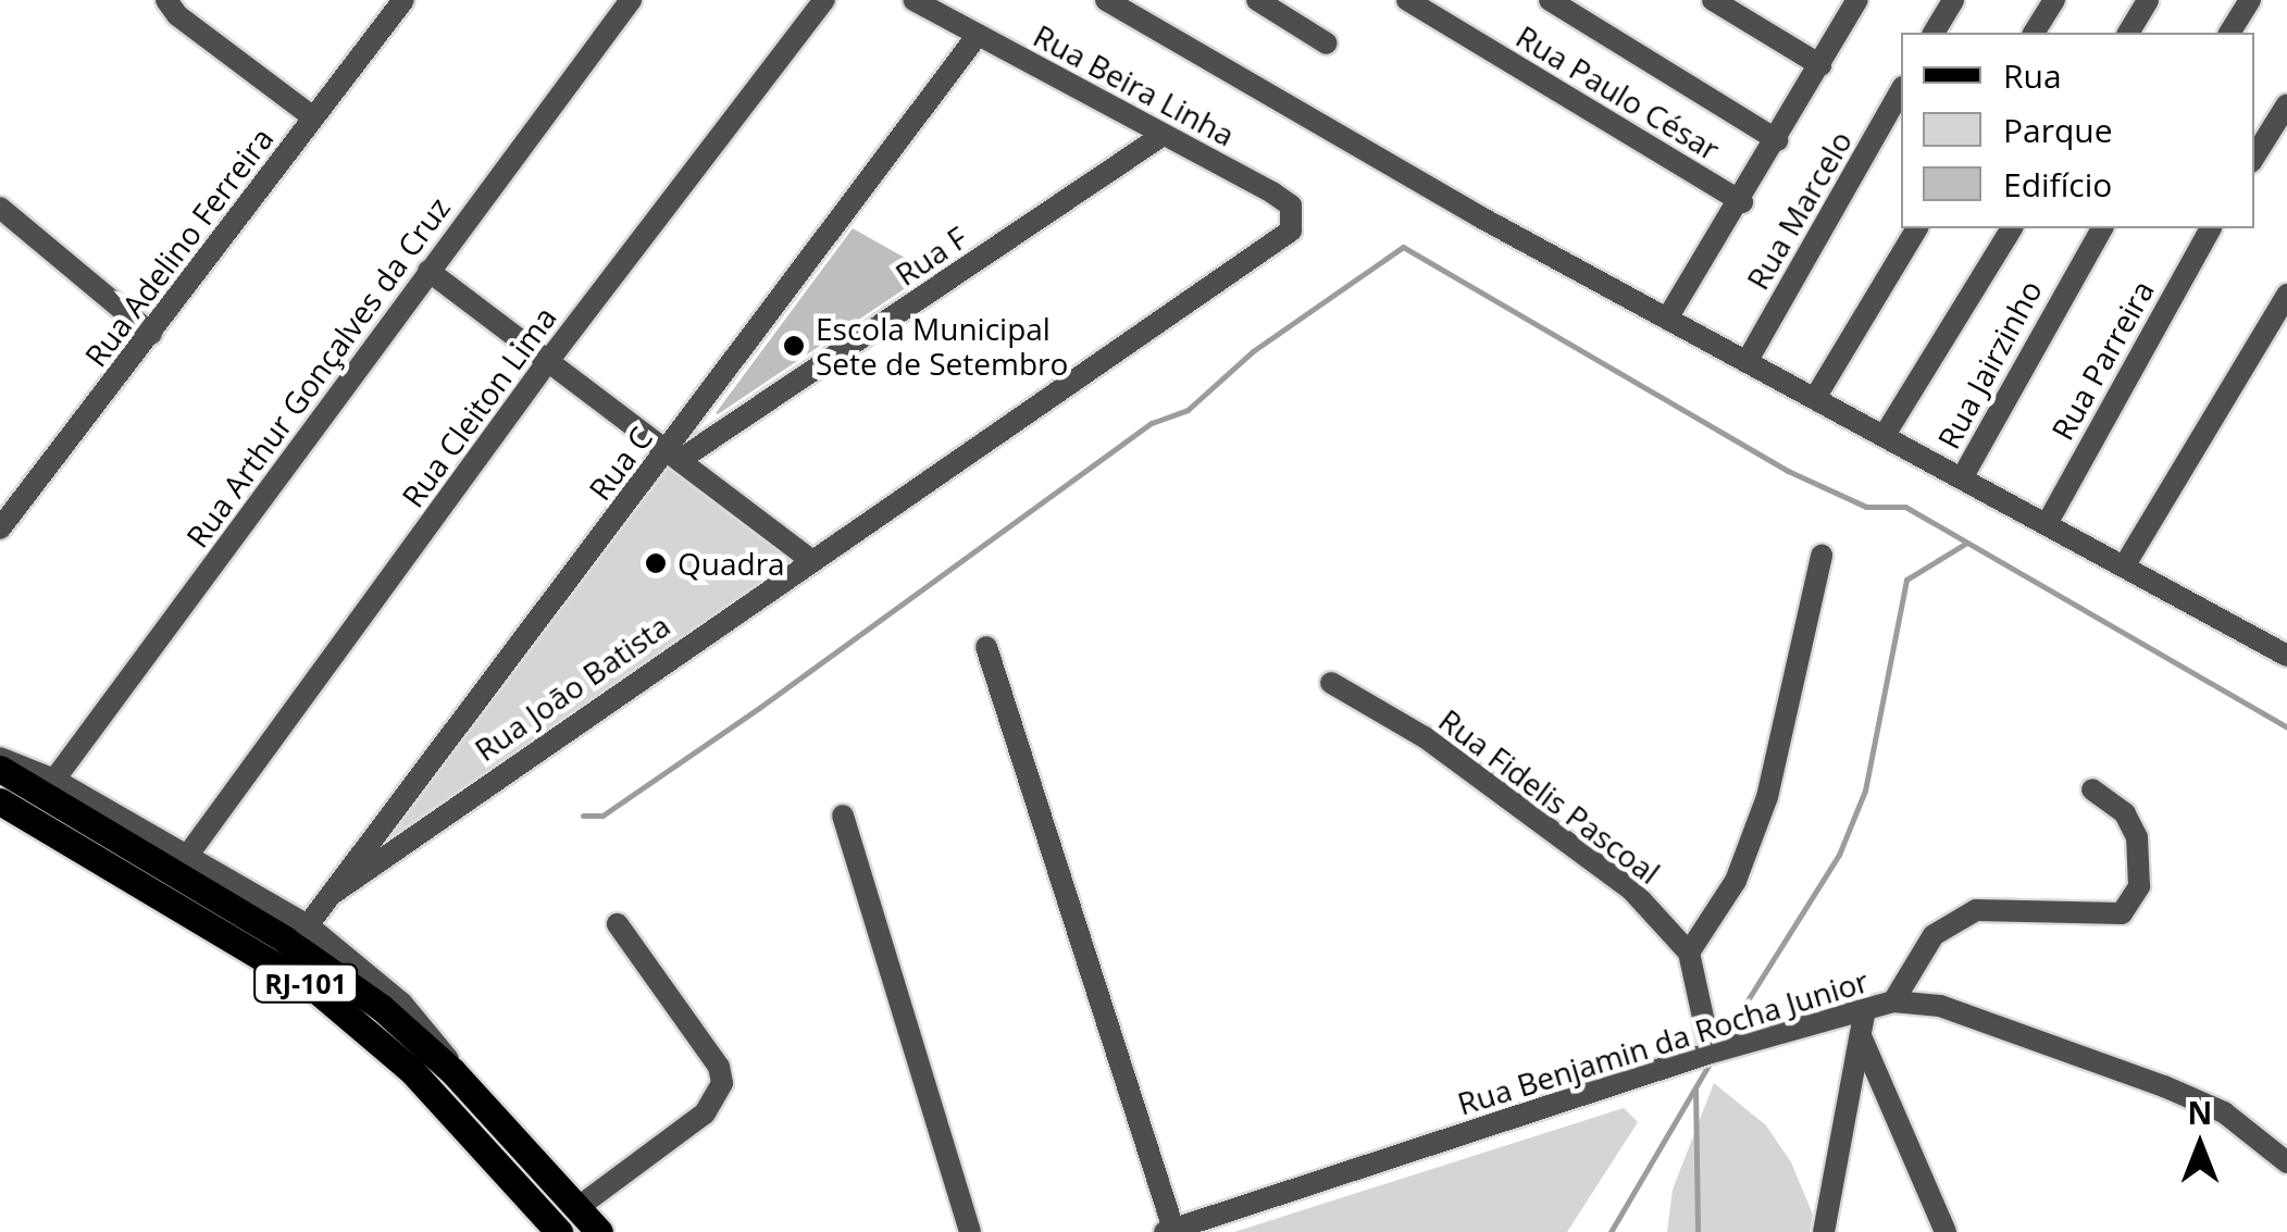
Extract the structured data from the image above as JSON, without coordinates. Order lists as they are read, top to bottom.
{
  "streets": {
    "main road": ["RJ-101"],
    "street": [
      "Rua Beira Linha",
      "Rua Paulo César",
      "Rua Marcelo",
      "Rua Adelino Ferreira",
      "Rua F",
      "Rua Parreira",
      "Rua Jairzinho",
      "Rua Arthur Gonçalves da Cruz",
      "Rua Cleiton Lima",
      "Rua C",
      "Rua Joāo Batista",
      "Rua Fidelis Pascoal",
      "Rua Benjamin da Rocha Junior"
    ]
  },
  "crossings": [
    ["Rua Beira Linha", "Rua F"],
    ["Rua Beira Linha", "Rua C"],
    ["Rua Beira Linha", "Rua Joāo Batista"],
    ["Rua F", "Rua C"],
    ["Rua C", "Rua Joāo Batista"]
  ],
  "places": ["Escola Municipal Sete de Setembro", "Quadra"],
  "legend": ["Rua", "Parque", "Edifício"],
  "north": "top"
}
